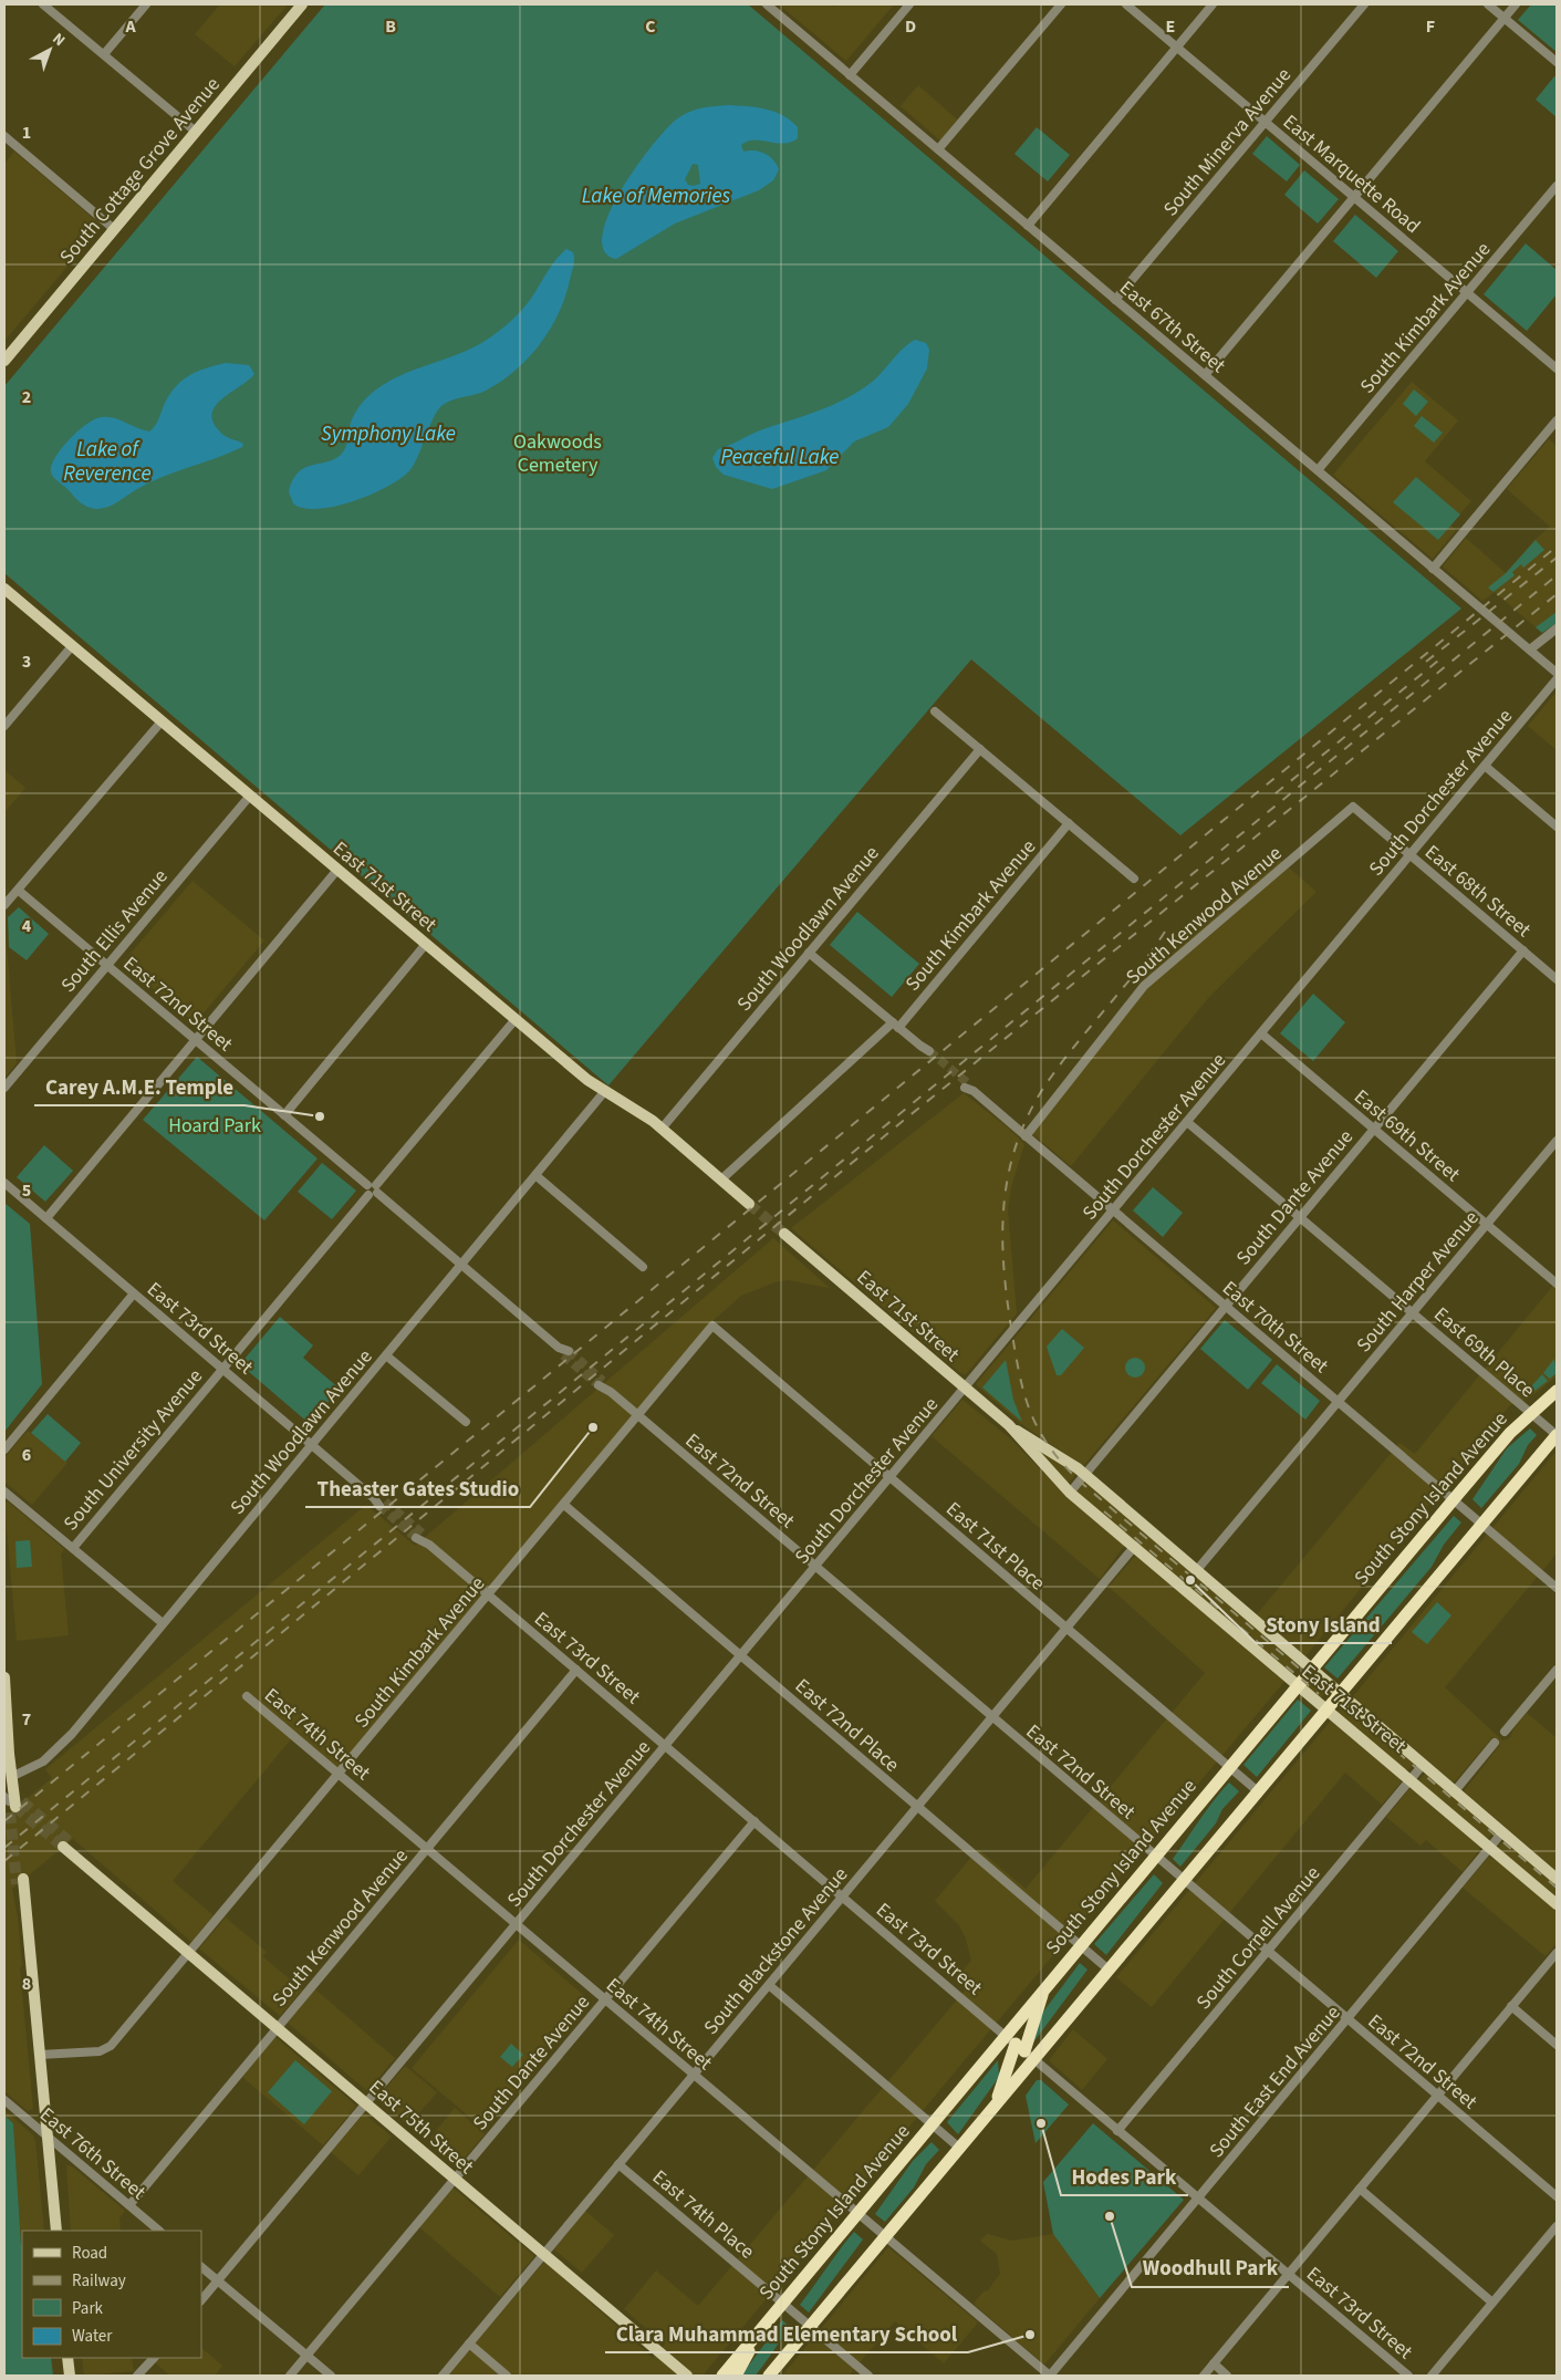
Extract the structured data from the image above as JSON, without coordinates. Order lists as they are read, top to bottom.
{
  "streets": {
    "highway": ["South Stony Island Avenue"],
    "main road": ["South Cottage Grove Avenue", "East 71st Street", "East 75th Street"],
    "street": [
      "South Minerva Avenue",
      "East Marquette Road",
      "South Kimbark Avenue",
      "East 67th Street",
      "South Dorchester Avenue",
      "East 68th Street",
      "South Kenwood Avenue",
      "South Woodlawn Avenue",
      "South Ellis Avenue",
      "East 72nd Street",
      "East 69th Street",
      "South Dante Avenue",
      "South Harper Avenue",
      "East 70th Street",
      "East 73rd Street",
      "East 69th Place",
      "South University Avenue",
      "East 71st Place",
      "East 72nd Place",
      "East 74th Street",
      "South Cornell Avenue",
      "South Blackstone Avenue",
      "South East End Avenue",
      "East 76th Street",
      "East 74th Place"
    ]
  },
  "crossings": [
    ["South Minerva Avenue", "East Marquette Road"],
    ["South Minerva Avenue", "East 67th Street"],
    ["East Marquette Road", "South Kimbark Avenue"],
    ["South Kimbark Avenue", "East 67th Street"],
    ["South Kimbark Avenue", "East 71st Street"],
    ["South Kimbark Avenue", "East 72nd Street"],
    ["South Kimbark Avenue", "East 73rd Street"],
    ["South Kimbark Avenue", "East 71st Place"],
    ["South Kimbark Avenue", "East 72nd Place"],
    ["South Kimbark Avenue", "East 74th Street"],
    ["South Kimbark Avenue", "East 75th Street"],
    ["South Dorchester Avenue", "East 71st Street"],
    ["South Dorchester Avenue", "East 68th Street"],
    ["South Dorchester Avenue", "East 72nd Street"],
    ["South Dorchester Avenue", "East 69th Street"],
    ["South Dorchester Avenue", "East 70th Street"],
    ["South Dorchester Avenue", "East 73rd Street"],
    ["South Dorchester Avenue", "East 69th Place"],
    ["South Dorchester Avenue", "East 71st Place"],
    ["South Dorchester Avenue", "East 72nd Place"],
    ["South Dorchester Avenue", "East 74th Street"],
    ["South Dorchester Avenue", "East 75th Street"],
    ["East 71st Street", "South Woodlawn Avenue"],
    ["East 71st Street", "South Ellis Avenue"],
    ["East 71st Street", "South Dante Avenue"],
    ["East 71st Street", "South Harper Avenue"],
    ["East 71st Street", "South University Avenue"],
    ["East 71st Street", "South Stony Island Avenue"],
    ["East 71st Street", "South Cornell Avenue"],
    ["East 71st Street", "South Blackstone Avenue"],
    ["East 71st Street", "South East End Avenue"],
    ["East 68th Street", "South Kenwood Avenue"],
    ["East 68th Street", "South Dante Avenue"],
    ["South Kenwood Avenue", "East 70th Street"],
    ["South Kenwood Avenue", "East 73rd Street"],
    ["South Kenwood Avenue", "East 74th Street"],
    ["South Kenwood Avenue", "East 75th Street"],
    ["South Kenwood Avenue", "East 76th Street"],
    ["South Woodlawn Avenue", "East 72nd Street"],
    ["South Woodlawn Avenue", "East 73rd Street"],
    ["South Ellis Avenue", "East 72nd Street"],
    ["East 72nd Street", "South University Avenue"],
    ["East 72nd Street", "South Stony Island Avenue"],
    ["East 72nd Street", "South Cornell Avenue"],
    ["East 72nd Street", "South Blackstone Avenue"],
    ["East 72nd Street", "South East End Avenue"],
    ["East 69th Street", "South Dante Avenue"],
    ["East 69th Street", "South Harper Avenue"],
    ["South Dante Avenue", "East 70th Street"],
    ["South Dante Avenue", "East 73rd Street"],
    ["South Dante Avenue", "East 69th Place"],
    ["South Dante Avenue", "East 74th Street"],
    ["South Dante Avenue", "East 75th Street"],
    ["South Harper Avenue", "East 70th Street"],
    ["South Harper Avenue", "East 69th Place"],
    ["East 70th Street", "South Stony Island Avenue"],
    ["East 73rd Street", "South University Avenue"],
    ["East 73rd Street", "South Stony Island Avenue"],
    ["East 73rd Street", "South Cornell Avenue"],
    ["East 73rd Street", "South Blackstone Avenue"],
    ["East 73rd Street", "South East End Avenue"],
    ["East 69th Place", "South Stony Island Avenue"],
    ["South Stony Island Avenue", "East 71st Place"],
    ["South Stony Island Avenue", "East 72nd Place"],
    ["South Stony Island Avenue", "East 74th Street"],
    ["South Stony Island Avenue", "East 74th Place"],
    ["East 71st Place", "South Blackstone Avenue"],
    ["East 72nd Place", "South Blackstone Avenue"],
    ["East 74th Street", "South Blackstone Avenue"],
    ["East 74th Street", "South East End Avenue"],
    ["South Blackstone Avenue", "East 75th Street"],
    ["South Blackstone Avenue", "East 74th Place"]
  ],
  "water": [
    "Lake of Memories",
    "Symphony Lake",
    "Lake of Reverence",
    "Peaceful Lake"
  ],
  "parks": ["Oakwoods Cemetery", "Hoard Park"],
  "places": [
    "Carey A.M.E. Temple",
    "Theaster Gates Studio",
    "Stony Island",
    "Hodes Park",
    "Woodhull Park",
    "Clara Muhammad Elementary School"
  ],
  "legend": [
    "Road",
    "Railway",
    "Park",
    "Water"
  ],
  "north": "top right",
  "grid": {
    "columns": [
      "A",
      "B",
      "C",
      "D",
      "E",
      "F"
    ],
    "rows": [
      "1",
      "2",
      "3",
      "4",
      "5",
      "6",
      "7",
      "8"
    ]
  }
}
